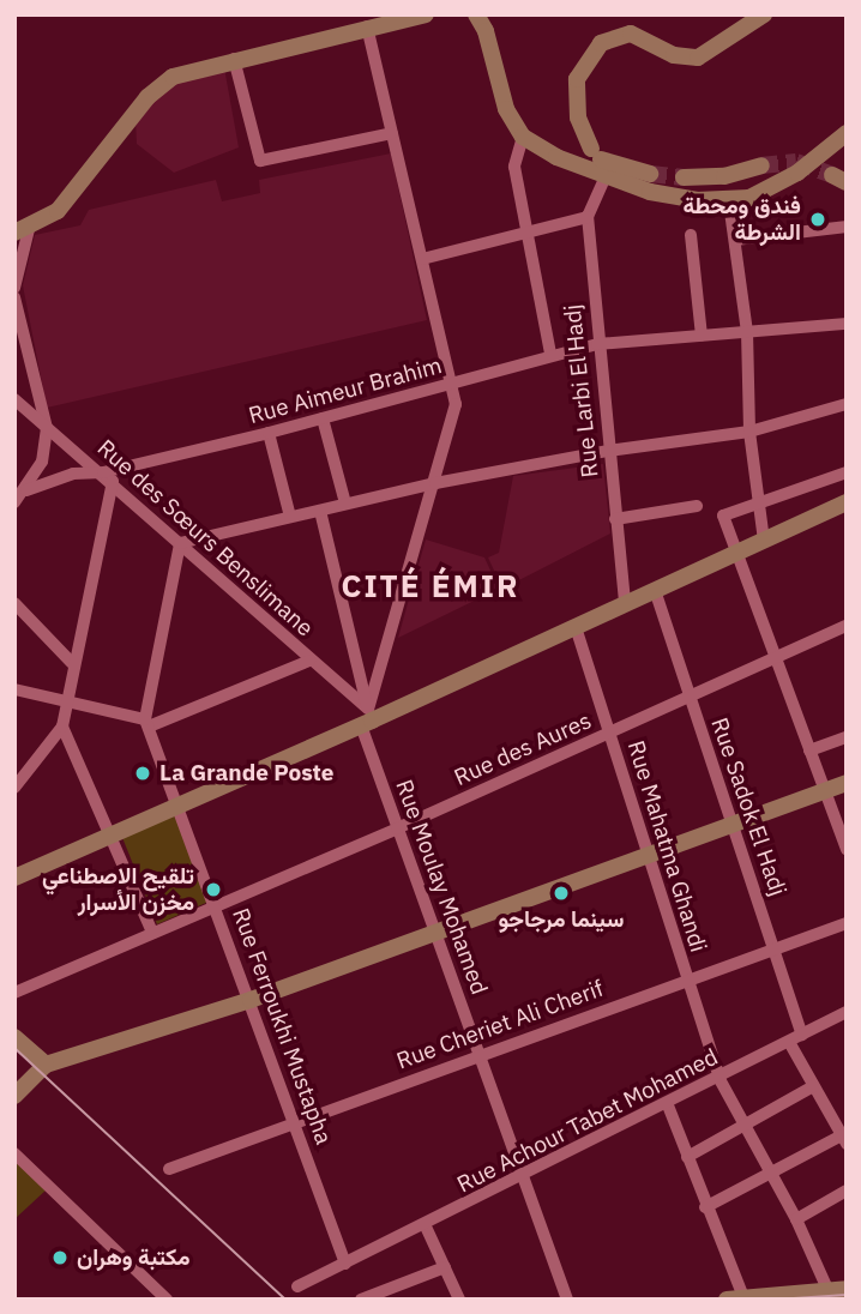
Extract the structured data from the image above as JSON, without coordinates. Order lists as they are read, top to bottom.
{
  "streets": {
    "street": [
      "Rue Aimeur Brahim",
      "Rue Larbi El Hadj",
      "Rue des Sœurs Benslimane",
      "Rue des Aures",
      "Rue Sadok El Hadj",
      "Rue Mahatma Ghandi",
      "Rue Moulay Mohamed",
      "Rue Cheriet Ali Cherif",
      "Rue Ferroukhi Mustapha",
      "Rue Achour Tabet Mohamed"
    ]
  },
  "crossings": [
    ["Rue Aimeur Brahim", "Rue Larbi El Hadj"],
    ["Rue Aimeur Brahim", "Rue des Sœurs Benslimane"],
    ["Rue des Sœurs Benslimane", "Rue Moulay Mohamed"],
    ["Rue des Aures", "Rue Sadok El Hadj"],
    ["Rue des Aures", "Rue Mahatma Ghandi"],
    ["Rue des Aures", "Rue Moulay Mohamed"],
    ["Rue des Aures", "Rue Ferroukhi Mustapha"],
    ["Rue Sadok El Hadj", "Rue Cheriet Ali Cherif"],
    ["Rue Sadok El Hadj", "Rue Achour Tabet Mohamed"],
    ["Rue Mahatma Ghandi", "Rue Cheriet Ali Cherif"],
    ["Rue Mahatma Ghandi", "Rue Achour Tabet Mohamed"],
    ["Rue Moulay Mohamed", "Rue Cheriet Ali Cherif"],
    ["Rue Moulay Mohamed", "Rue Achour Tabet Mohamed"],
    ["Rue Cheriet Ali Cherif", "Rue Ferroukhi Mustapha"],
    ["Rue Ferroukhi Mustapha", "Rue Achour Tabet Mohamed"]
  ],
  "districts": ["CITÉ ÉMIR"],
  "places": [
    "فندق ومحطة الشرطة",
    "La Grande Poste",
    "تلقيح الاصطناعي مخزن الأسرار",
    "سينما مرجاجو",
    "مكتبة وهران"
  ]
}
